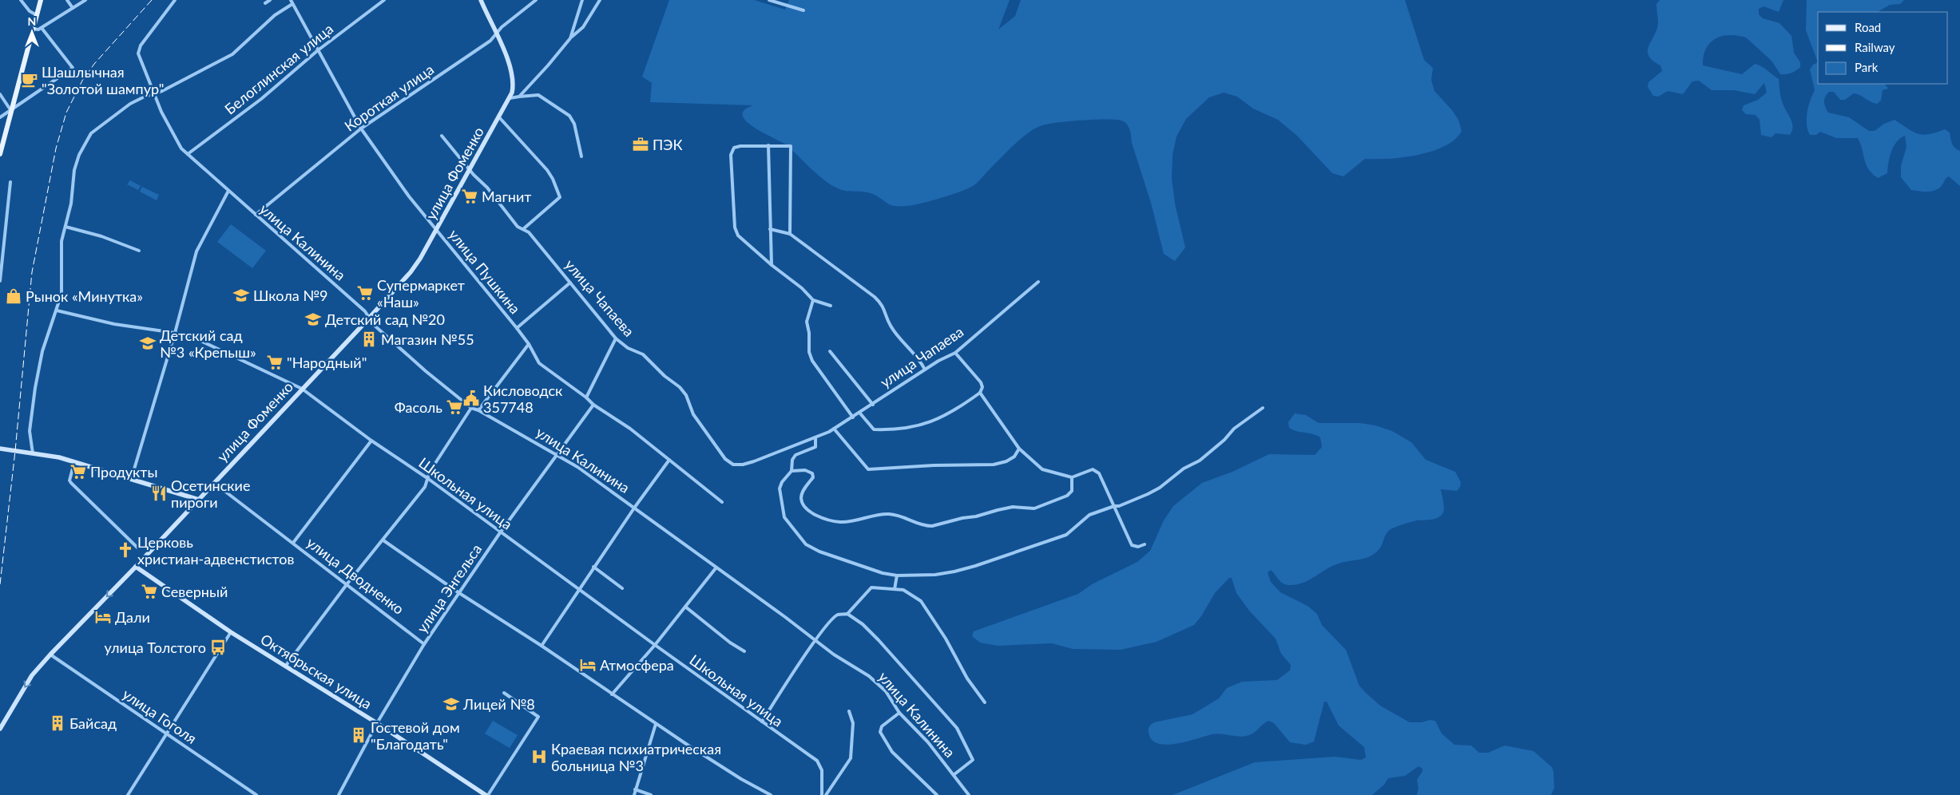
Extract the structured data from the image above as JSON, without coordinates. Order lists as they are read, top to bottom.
{
  "streets": {
    "main road": ["улица Фоменко", "Октябрьская улица"],
    "street": [
      "Белоглинская улица",
      "Короткая улица",
      "улица Калинина",
      "улица Пушкина",
      "улица Чапаева",
      "Школьная улица",
      "улица Дводненко",
      "улица Энгельса",
      "улица Гоголя"
    ]
  },
  "crossings": [
    ["Белоглинская улица", "улица Калинина"],
    ["Белоглинская улица", "улица Пушкина"],
    ["Короткая улица", "улица Калинина"],
    ["Короткая улица", "улица Пушкина"],
    ["улица Фоменко", "улица Калинина"],
    ["улица Фоменко", "улица Пушкина"],
    ["улица Фоменко", "улица Чапаева"],
    ["улица Фоменко", "Школьная улица"],
    ["улица Фоменко", "улица Дводненко"],
    ["улица Фоменко", "Октябрьская улица"],
    ["улица Фоменко", "улица Гоголя"],
    ["улица Калинина", "улица Энгельса"],
    ["улица Пушкина", "улица Энгельса"],
    ["Школьная улица", "улица Энгельса"],
    ["улица Дводненко", "улица Энгельса"],
    ["улица Энгельса", "Октябрьская улица"]
  ],
  "places": {
    "cafe": ["Шашлычная \"Золотой шампур\""],
    "office": ["ПЭК"],
    "supermarket": [
      "Магнит",
      "Супермаркет «Наш»",
      "\"Народный\"",
      "Фасоль",
      "Продукты",
      "Северный"
    ],
    "school or university": [
      "Школа №9",
      "Детский сад №20",
      "Детский сад №3 «Крепыш»",
      "Лицей №8"
    ],
    "shop": ["Рынок «Минутка»"],
    "building": ["Магазин №55", "Байсад", "Гостевой дом \"Благодать\""],
    "public building": ["Кисловодск 357748"],
    "restaurant": ["Осетинские пироги"],
    "church": ["Церковь христиан-адвенстистов"],
    "hotel": ["Дали", "Атмосфера"],
    "bus stop": ["улица Толстого"],
    "hospital": ["Краевая психиатрическая больница №3"]
  },
  "legend": ["Road", "Railway", "Park"],
  "north": "top"
}
